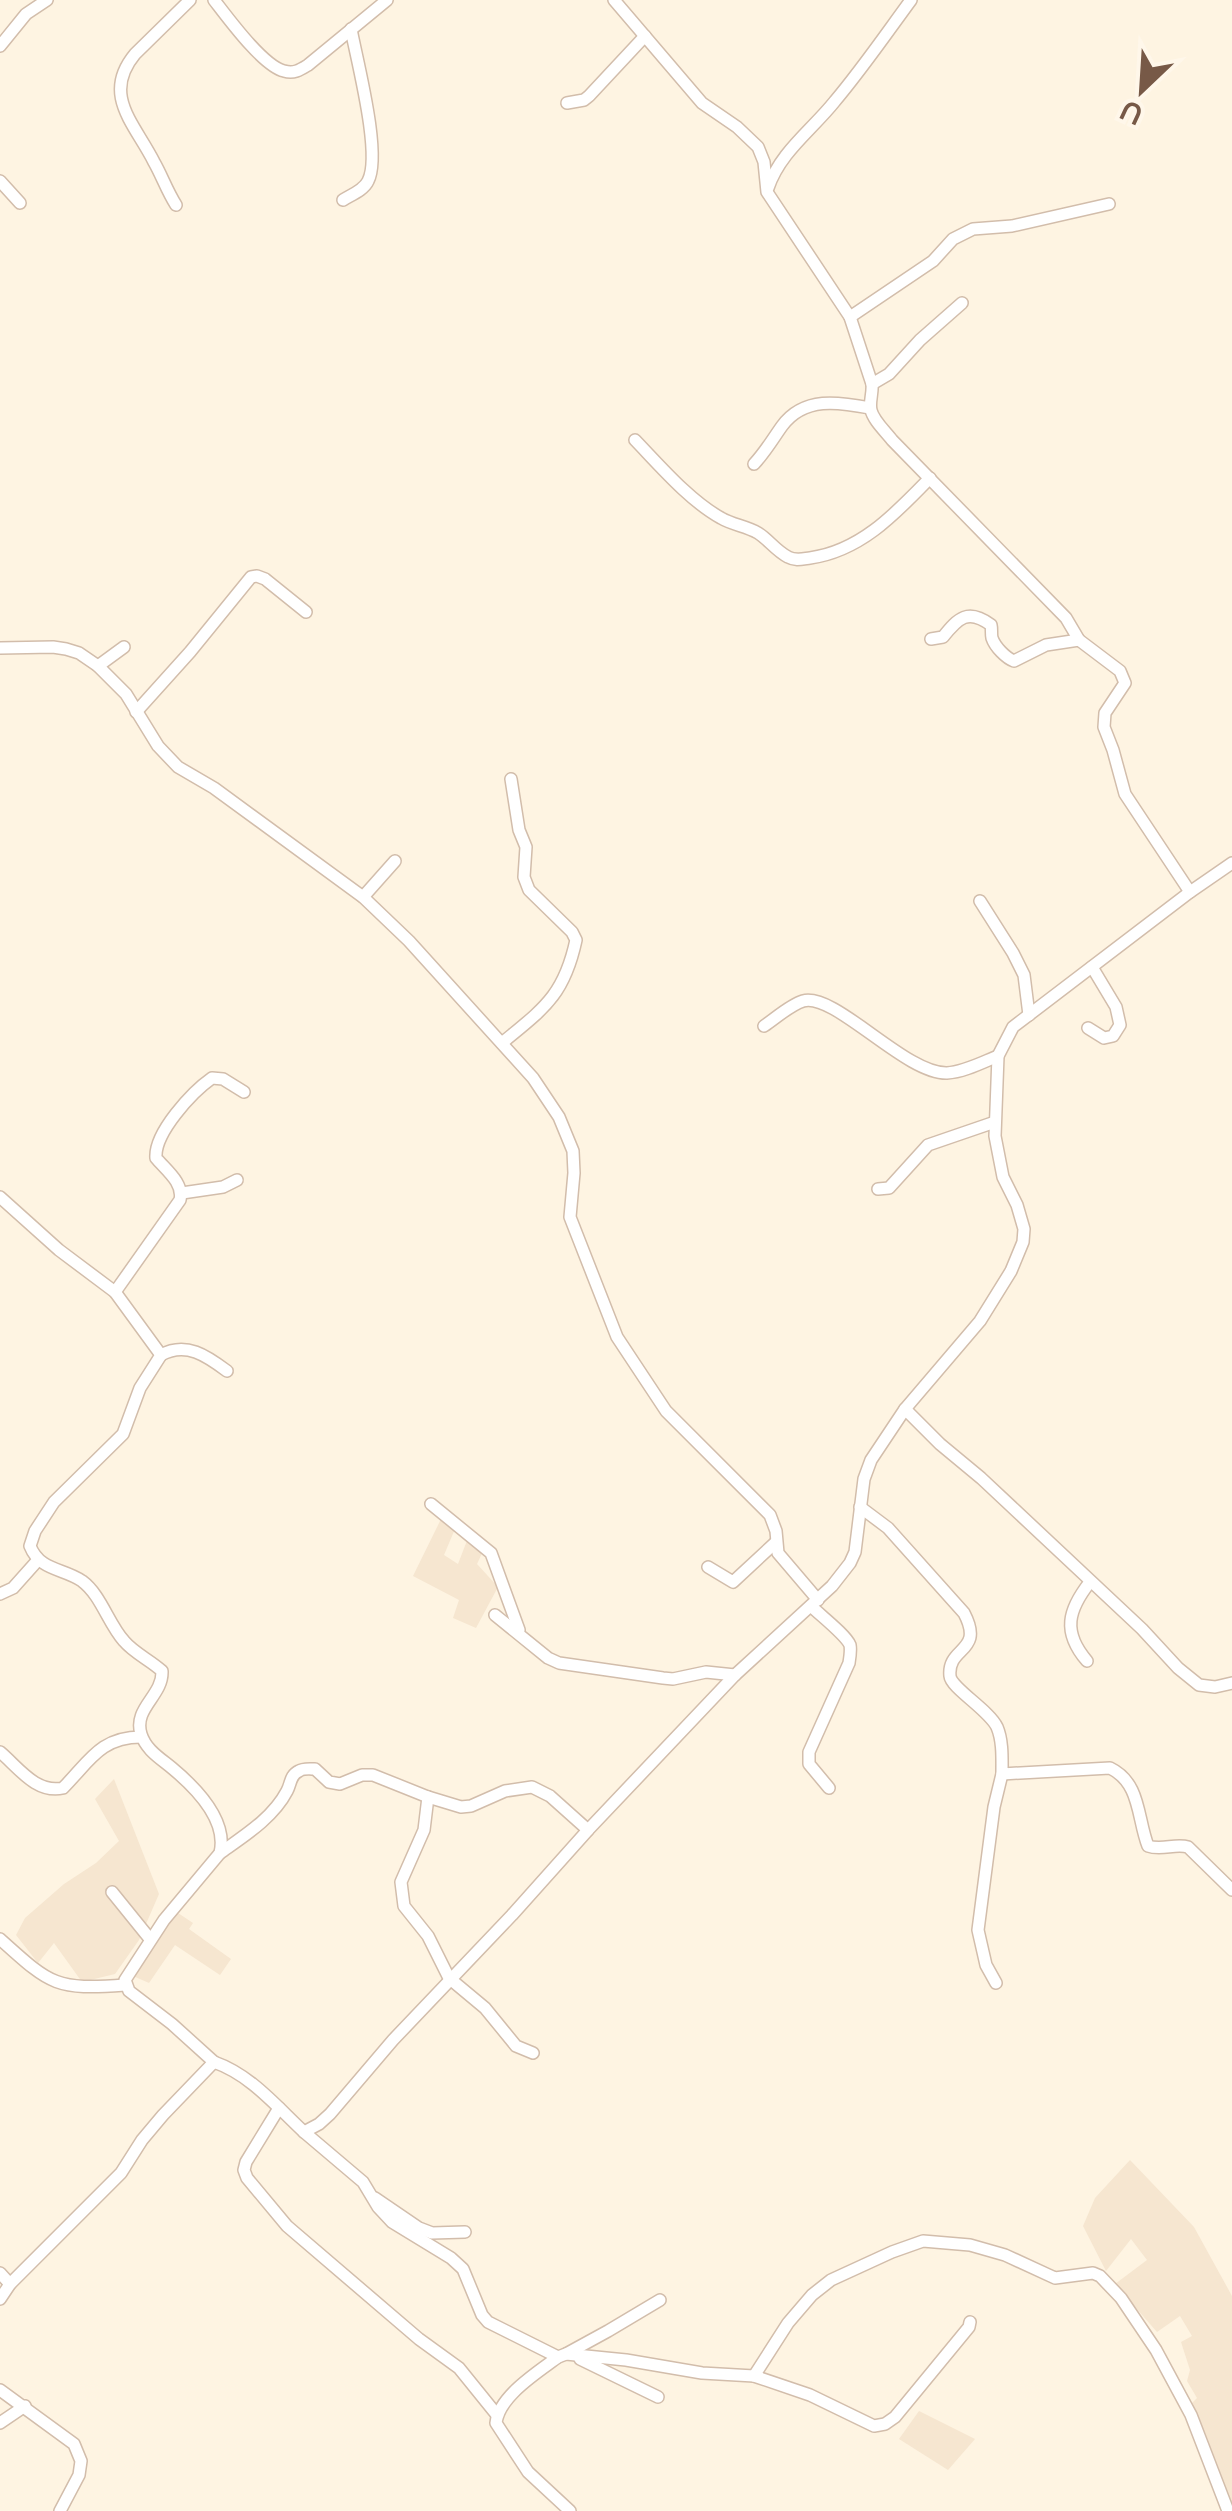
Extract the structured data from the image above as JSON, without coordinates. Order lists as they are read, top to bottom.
{
  "north": "bottom left"
}
